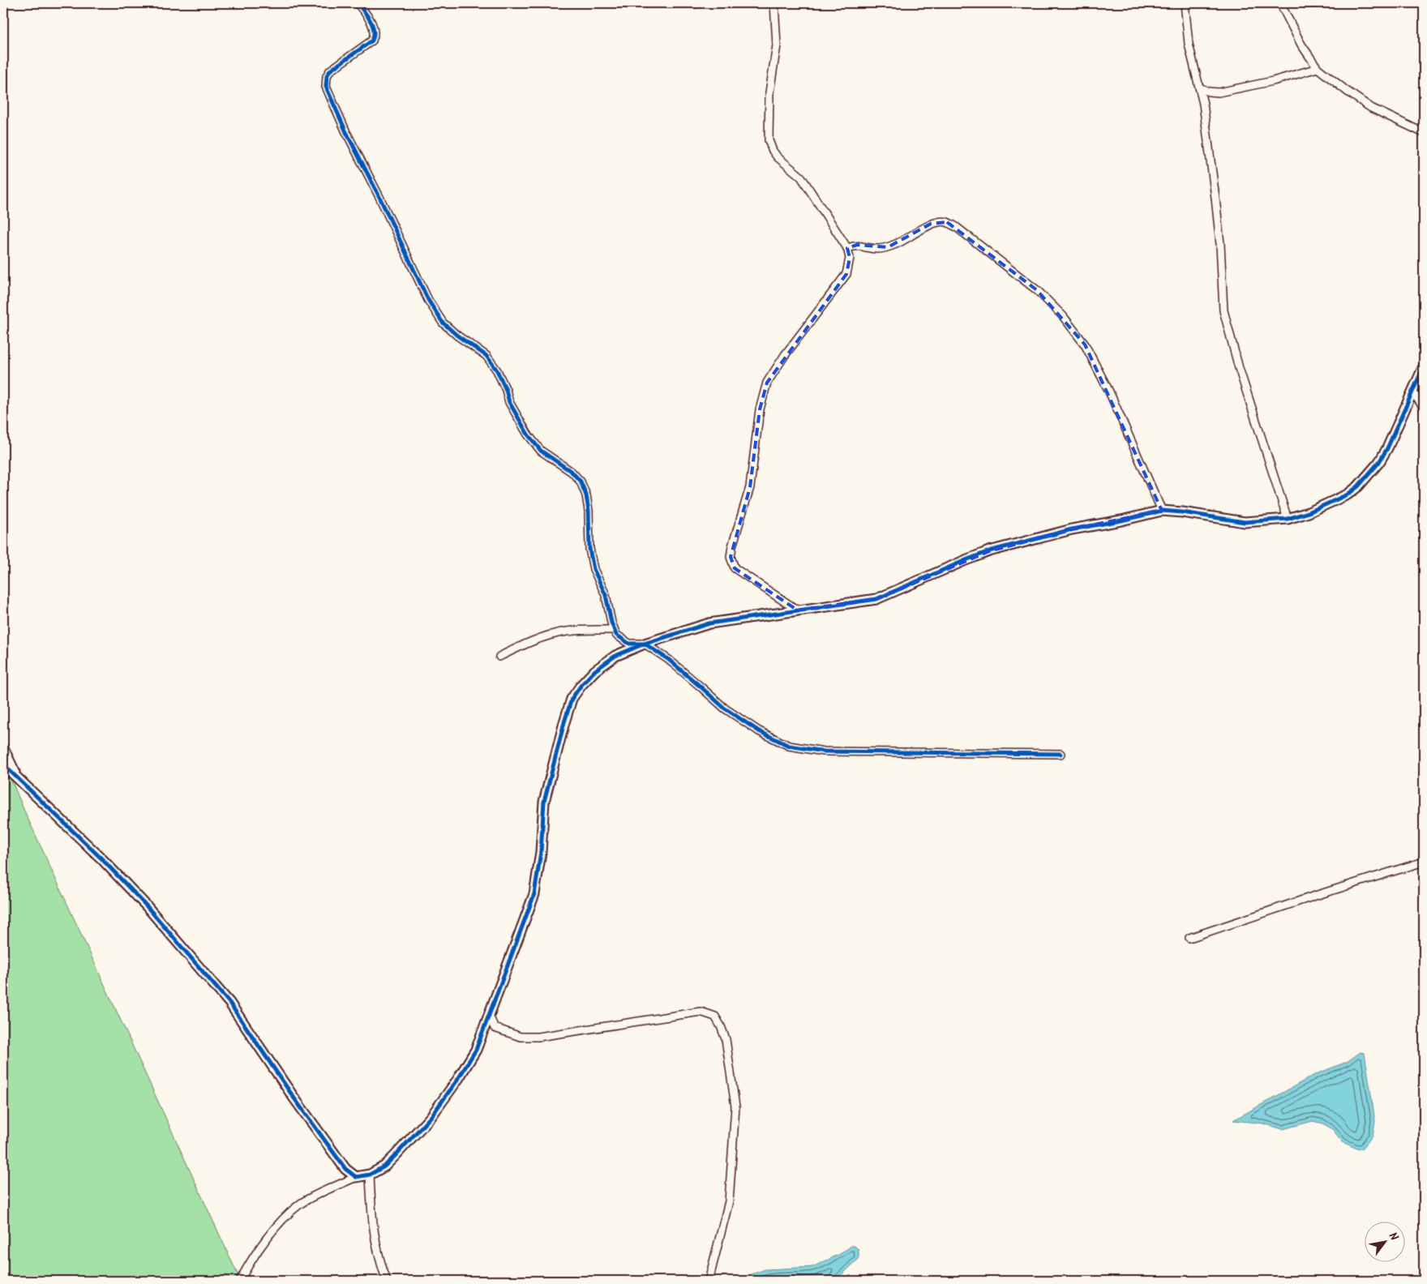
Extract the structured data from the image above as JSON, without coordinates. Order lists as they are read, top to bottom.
{
  "north": "top right"
}
